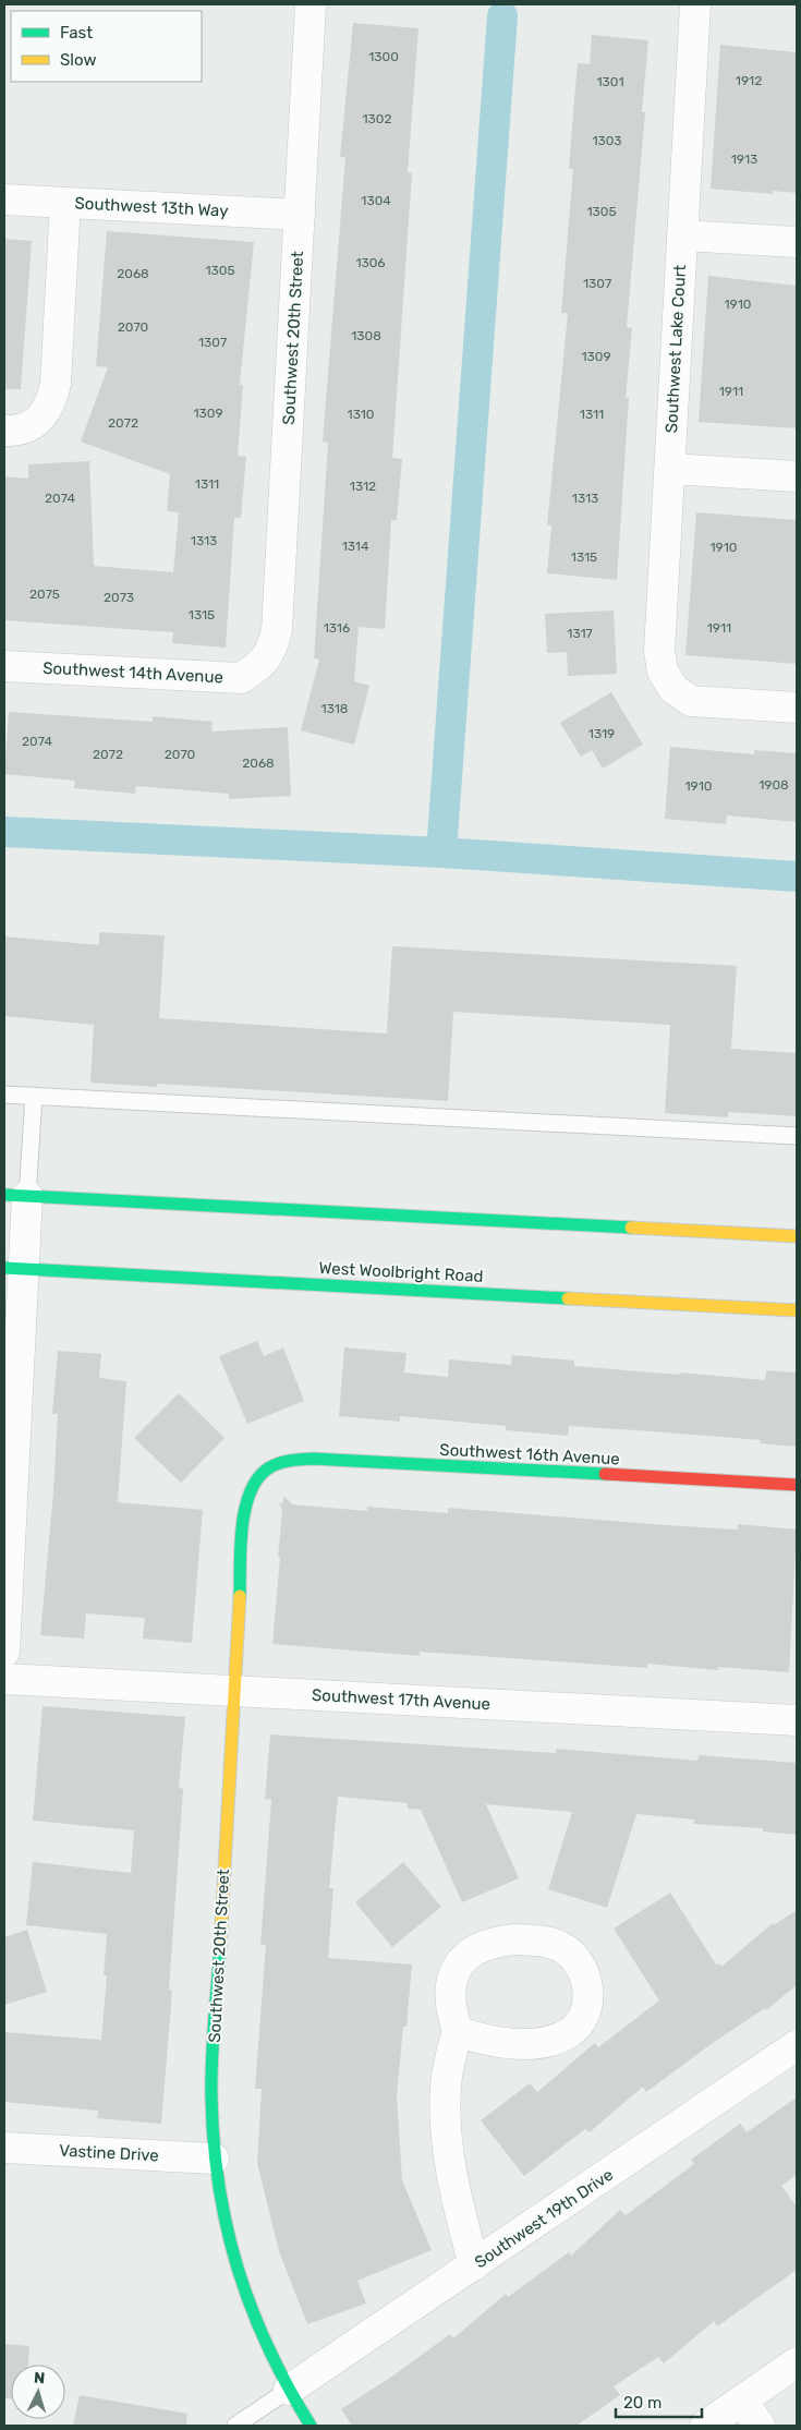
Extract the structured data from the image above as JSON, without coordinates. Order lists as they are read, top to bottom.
{
  "streets": {
    "main road": ["Southwest 20th Street", "West Woolbright Road", "Southwest 16th Avenue"],
    "street": [
      "Southwest 13th Way",
      "Southwest Lake Court",
      "Southwest 14th Avenue",
      "Southwest 17th Avenue",
      "Vastine Drive",
      "Southwest 19th Drive"
    ]
  },
  "crossings": [
    ["Southwest 13th Way", "Southwest 20th Street"],
    ["Southwest 20th Street", "Southwest 14th Avenue"],
    ["Southwest 20th Street", "Southwest 16th Avenue"],
    ["Southwest 20th Street", "Southwest 17th Avenue"],
    ["Southwest 20th Street", "Vastine Drive"],
    ["Southwest 20th Street", "Southwest 19th Drive"]
  ],
  "house_numbers": [
    "1300",
    "1912",
    "1301",
    "1302",
    "1303",
    "1913",
    "1304",
    "1305",
    "1306",
    "1305",
    "2068",
    "1307",
    "1910",
    "2070",
    "1308",
    "1307",
    "1309",
    "1911",
    "1309",
    "1310",
    "1311",
    "2072",
    "1311",
    "1312",
    "2074",
    "1313",
    "1313",
    "1314",
    "1910",
    "1315",
    "2075",
    "2073",
    "1315",
    "1316",
    "1911",
    "1317",
    "1318",
    "1319",
    "2074",
    "2072",
    "2070",
    "2068",
    "1908",
    "1910"
  ],
  "legend": ["Fast", "Slow"],
  "scale_bar": "20 m",
  "north": "top"
}
